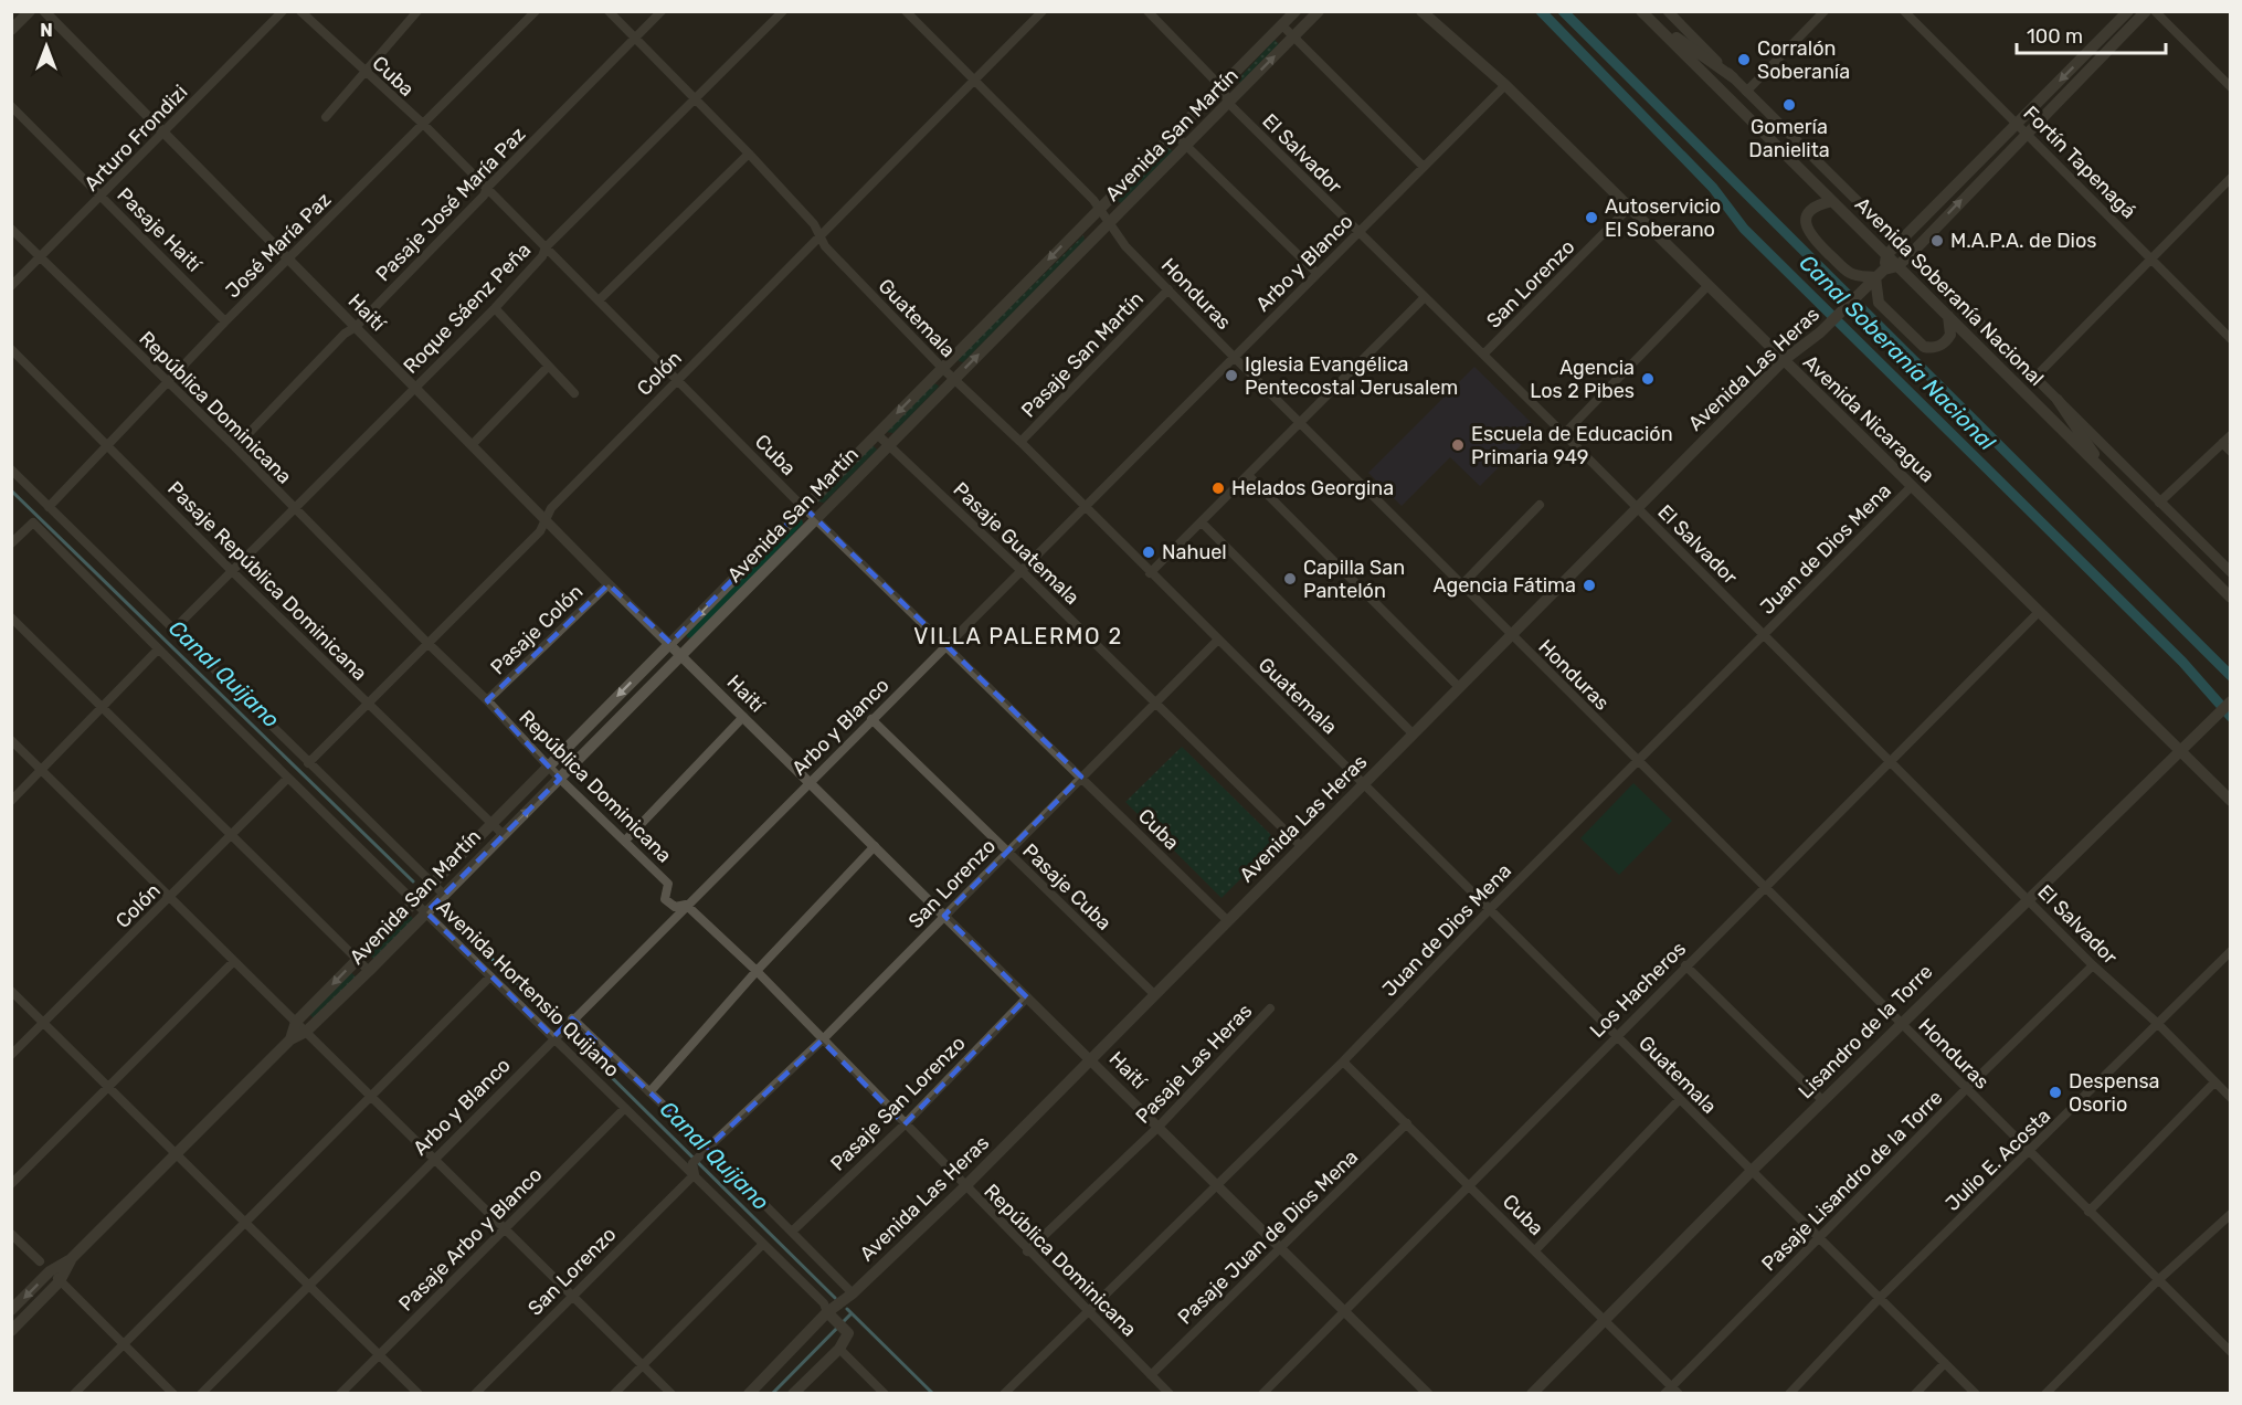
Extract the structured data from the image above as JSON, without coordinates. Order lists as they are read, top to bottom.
{
  "streets": {
    "main road": [
      "Avenida San Martín",
      "Avenida Soberanía Nacional",
      "Avenida Las Heras",
      "Avenida Nicaragua",
      "Lisandro de la Torre"
    ],
    "street": [
      "Cuba",
      "Arturo Frondizi",
      "El Salvador",
      "Fortín Tapenagá",
      "Pasaje José María Paz",
      "Pasaje Haití",
      "José María Paz",
      "Arbo y Blanco",
      "San Lorenzo",
      "Honduras",
      "Roque Sáenz Peña",
      "Haití",
      "Guatemala",
      "Pasaje San Martín",
      "Colón",
      "República Dominicana",
      "Pasaje Guatemala",
      "Juan de Dios Mena",
      "Pasaje República Dominicana",
      "Pasaje Colón",
      "Pasaje Cuba",
      "Avenida Hortensio Quijano",
      "Los Hacheros",
      "Pasaje Las Heras",
      "Pasaje San Lorenzo",
      "Julio E. Acosta",
      "Pasaje Lisandro de la Torre",
      "Pasaje Juan de Dios Mena",
      "Pasaje Arbo y Blanco"
    ]
  },
  "crossings": [
    ["Cuba", "Avenida San Martín"],
    ["Cuba", "Pasaje José María Paz"],
    ["Cuba", "José María Paz"],
    ["Cuba", "Arbo y Blanco"],
    ["Cuba", "San Lorenzo"],
    ["Cuba", "Roque Sáenz Peña"],
    ["Cuba", "Avenida Las Heras"],
    ["Cuba", "Colón"],
    ["Cuba", "Juan de Dios Mena"],
    ["Cuba", "Los Hacheros"],
    ["Cuba", "Lisandro de la Torre"],
    ["Cuba", "Pasaje Lisandro de la Torre"],
    ["Cuba", "Pasaje Juan de Dios Mena"],
    ["Avenida San Martín", "El Salvador"],
    ["Avenida San Martín", "Honduras"],
    ["Avenida San Martín", "Haití"],
    ["Avenida San Martín", "Guatemala"],
    ["Avenida San Martín", "República Dominicana"],
    ["Avenida San Martín", "Pasaje Guatemala"],
    ["Avenida San Martín", "Pasaje República Dominicana"],
    ["Avenida San Martín", "Avenida Hortensio Quijano"],
    ["Arturo Frondizi", "Pasaje Haití"],
    ["Arturo Frondizi", "Haití"],
    ["Arturo Frondizi", "República Dominicana"],
    ["El Salvador", "Arbo y Blanco"],
    ["El Salvador", "San Lorenzo"],
    ["El Salvador", "Avenida Las Heras"],
    ["El Salvador", "Juan de Dios Mena"],
    ["El Salvador", "Los Hacheros"],
    ["El Salvador", "Lisandro de la Torre"],
    ["El Salvador", "Julio E. Acosta"],
    ["El Salvador", "Pasaje Lisandro de la Torre"],
    ["Fortín Tapenagá", "Avenida Las Heras"],
    ["Pasaje José María Paz", "Haití"],
    ["Pasaje José María Paz", "Guatemala"],
    ["Pasaje José María Paz", "República Dominicana"],
    ["Pasaje Haití", "José María Paz"],
    ["José María Paz", "Haití"],
    ["José María Paz", "República Dominicana"],
    ["José María Paz", "Pasaje República Dominicana"],
    ["José María Paz", "Avenida Hortensio Quijano"],
    ["Arbo y Blanco", "Honduras"],
    ["Arbo y Blanco", "Haití"],
    ["Arbo y Blanco", "Guatemala"],
    ["Arbo y Blanco", "República Dominicana"],
    ["Arbo y Blanco", "Avenida Nicaragua"],
    ["Arbo y Blanco", "Pasaje Guatemala"],
    ["Arbo y Blanco", "Pasaje Cuba"],
    ["Arbo y Blanco", "Avenida Hortensio Quijano"],
    ["San Lorenzo", "Haití"],
    ["San Lorenzo", "Guatemala"],
    ["San Lorenzo", "República Dominicana"],
    ["San Lorenzo", "Avenida Nicaragua"],
    ["San Lorenzo", "Pasaje Guatemala"],
    ["San Lorenzo", "Pasaje Cuba"],
    ["San Lorenzo", "Avenida Hortensio Quijano"],
    ["Avenida Soberanía Nacional", "Avenida Las Heras"],
    ["Honduras", "Pasaje San Martín"],
    ["Honduras", "Avenida Las Heras"],
    ["Honduras", "Colón"],
    ["Honduras", "Juan de Dios Mena"],
    ["Honduras", "Los Hacheros"],
    ["Honduras", "Lisandro de la Torre"],
    ["Honduras", "Julio E. Acosta"],
    ["Honduras", "Pasaje Lisandro de la Torre"],
    ["Roque Sáenz Peña", "Haití"],
    ["Roque Sáenz Peña", "Guatemala"],
    ["Roque Sáenz Peña", "República Dominicana"],
    ["Roque Sáenz Peña", "Pasaje República Dominicana"],
    ["Roque Sáenz Peña", "Avenida Hortensio Quijano"],
    ["Haití", "Avenida Las Heras"],
    ["Haití", "Colón"],
    ["Haití", "Juan de Dios Mena"],
    ["Haití", "Pasaje Colón"],
    ["Haití", "Los Hacheros"],
    ["Haití", "Pasaje Las Heras"],
    ["Haití", "Pasaje San Lorenzo"],
    ["Haití", "Pasaje Juan de Dios Mena"],
    ["Guatemala", "Pasaje San Martín"],
    ["Guatemala", "Avenida Las Heras"],
    ["Guatemala", "Colón"],
    ["Guatemala", "Juan de Dios Mena"],
    ["Guatemala", "Los Hacheros"],
    ["Guatemala", "Lisandro de la Torre"],
    ["Guatemala", "Julio E. Acosta"],
    ["Guatemala", "Pasaje Lisandro de la Torre"],
    ["Avenida Las Heras", "República Dominicana"],
    ["Avenida Las Heras", "Avenida Nicaragua"],
    ["Avenida Las Heras", "Pasaje Guatemala"],
    ["Avenida Las Heras", "Pasaje Cuba"],
    ["Avenida Las Heras", "Avenida Hortensio Quijano"],
    ["Colón", "República Dominicana"],
    ["Colón", "Pasaje República Dominicana"],
    ["Colón", "Avenida Hortensio Quijano"],
    ["República Dominicana", "Juan de Dios Mena"],
    ["República Dominicana", "Pasaje Colón"],
    ["República Dominicana", "Pasaje Las Heras"],
    ["República Dominicana", "Pasaje San Lorenzo"],
    ["República Dominicana", "Pasaje Juan de Dios Mena"],
    ["Avenida Nicaragua", "Juan de Dios Mena"],
    ["Avenida Nicaragua", "Los Hacheros"],
    ["Avenida Nicaragua", "Lisandro de la Torre"],
    ["Avenida Hortensio Quijano", "Pasaje San Lorenzo"],
    ["Avenida Hortensio Quijano", "Pasaje Arbo y Blanco"]
  ],
  "districts": ["VILLA PALERMO 2"],
  "water": ["Canal Soberanía Nacional", "Canal Quijano"],
  "places": [
    "Corralón Soberanía",
    "Gomería Danielita",
    "Autoservicio El Soberano",
    "M.A.P.A. de Dios",
    "Iglesia Evangélica Pentecostal Jerusalem",
    "Agencia Los 2 Pibes",
    "Escuela de Educación Primaria 949",
    "Helados Georgina",
    "Nahuel",
    "Capilla San Pantelón",
    "Agencia Fátima",
    "Despensa Osorio"
  ],
  "scale_bar": "100 m",
  "north": "top"
}
